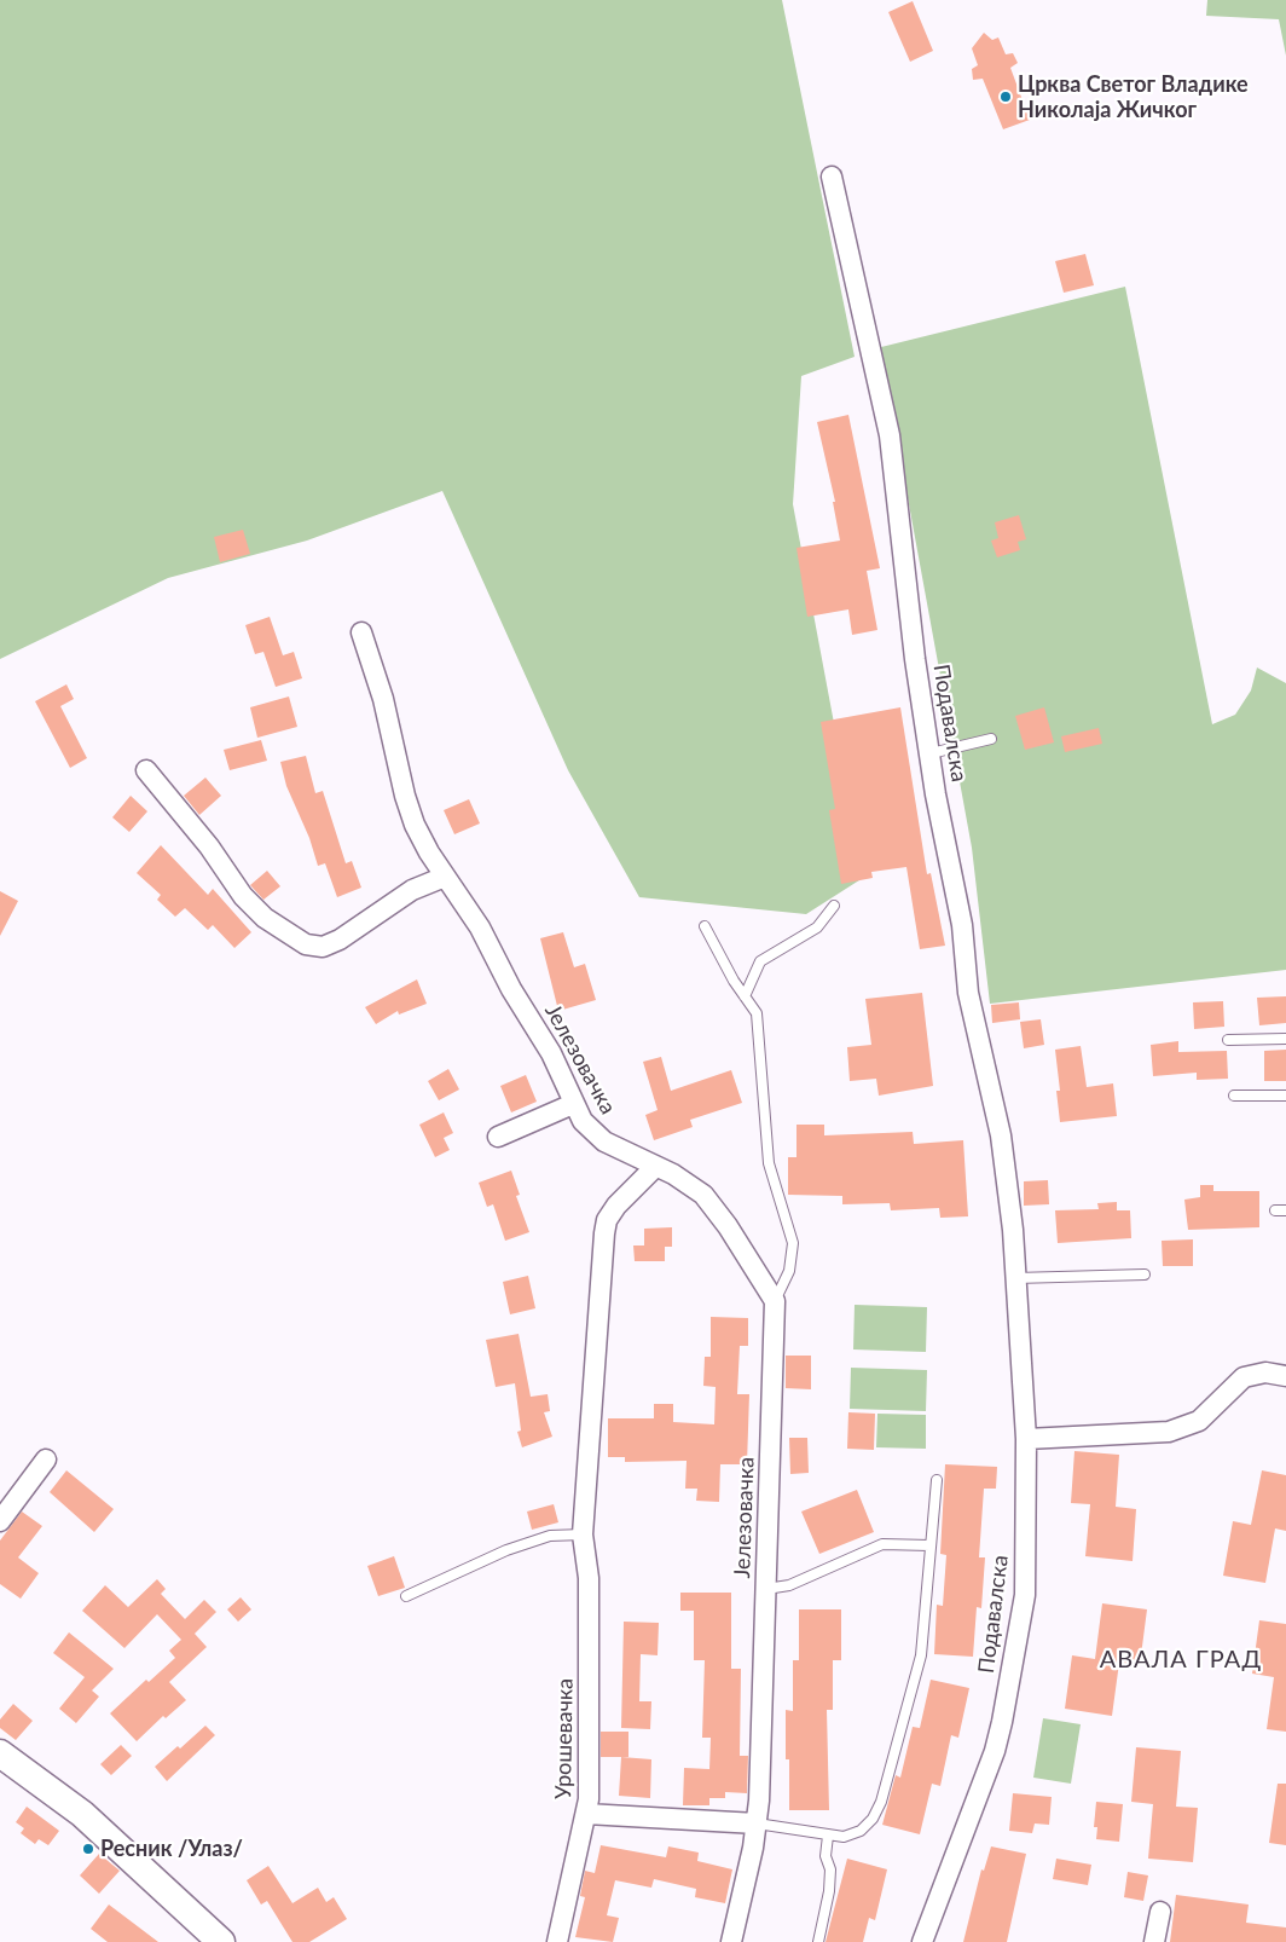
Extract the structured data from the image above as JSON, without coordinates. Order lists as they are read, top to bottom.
{
  "streets": {
    "street": ["Подавалска", "Јелезовачка", "Урошевачка"]
  },
  "crossings": [
    ["Јелезовачка", "Урошевачка"]
  ],
  "districts": ["АВАЛА ГРАД"],
  "places": ["Црква Светог Владике Николаја Жичког", "Ресник /Улаз/"]
}
